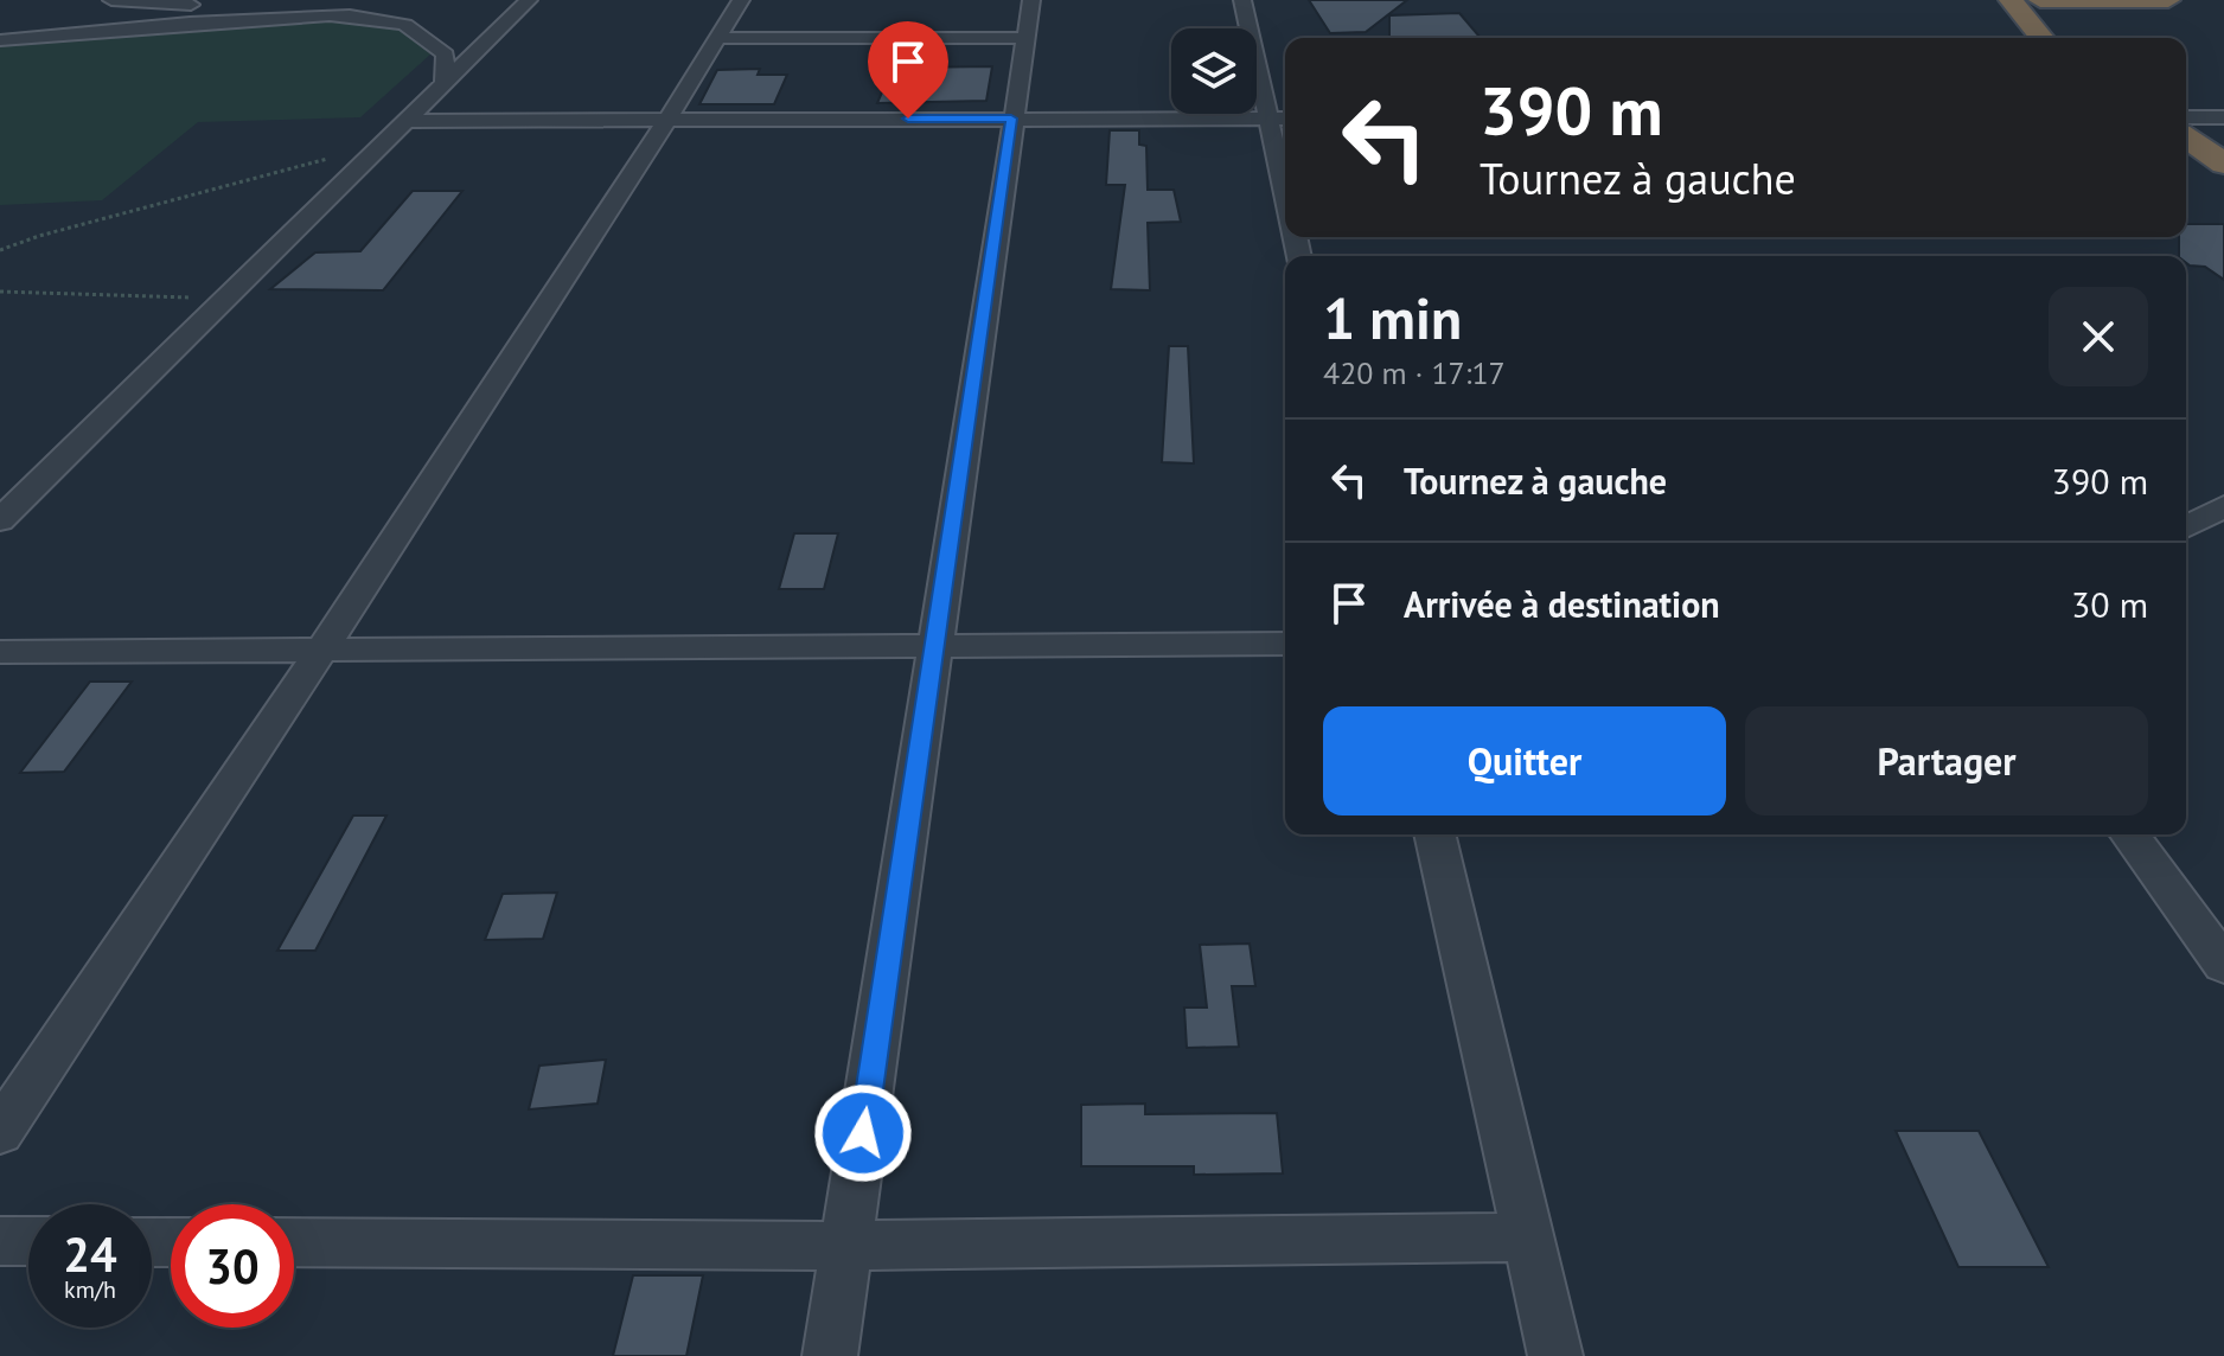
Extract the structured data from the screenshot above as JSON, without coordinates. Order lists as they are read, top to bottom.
{
  "page": {
    "turn": ["390 m", "Tournez à gauche"],
    "heading": ["1 min", "420 m · 17:17"],
    "list": [
      {
        "name": "Tournez à gauche",
        "value": "390 m"
      },
      {
        "name": "Arrivée à destination",
        "value": "30 m"
      }
    ],
    "buttons": ["Quitter", "Partager"],
    "speed": "24 km/h",
    "limit": "30"
  }
}
